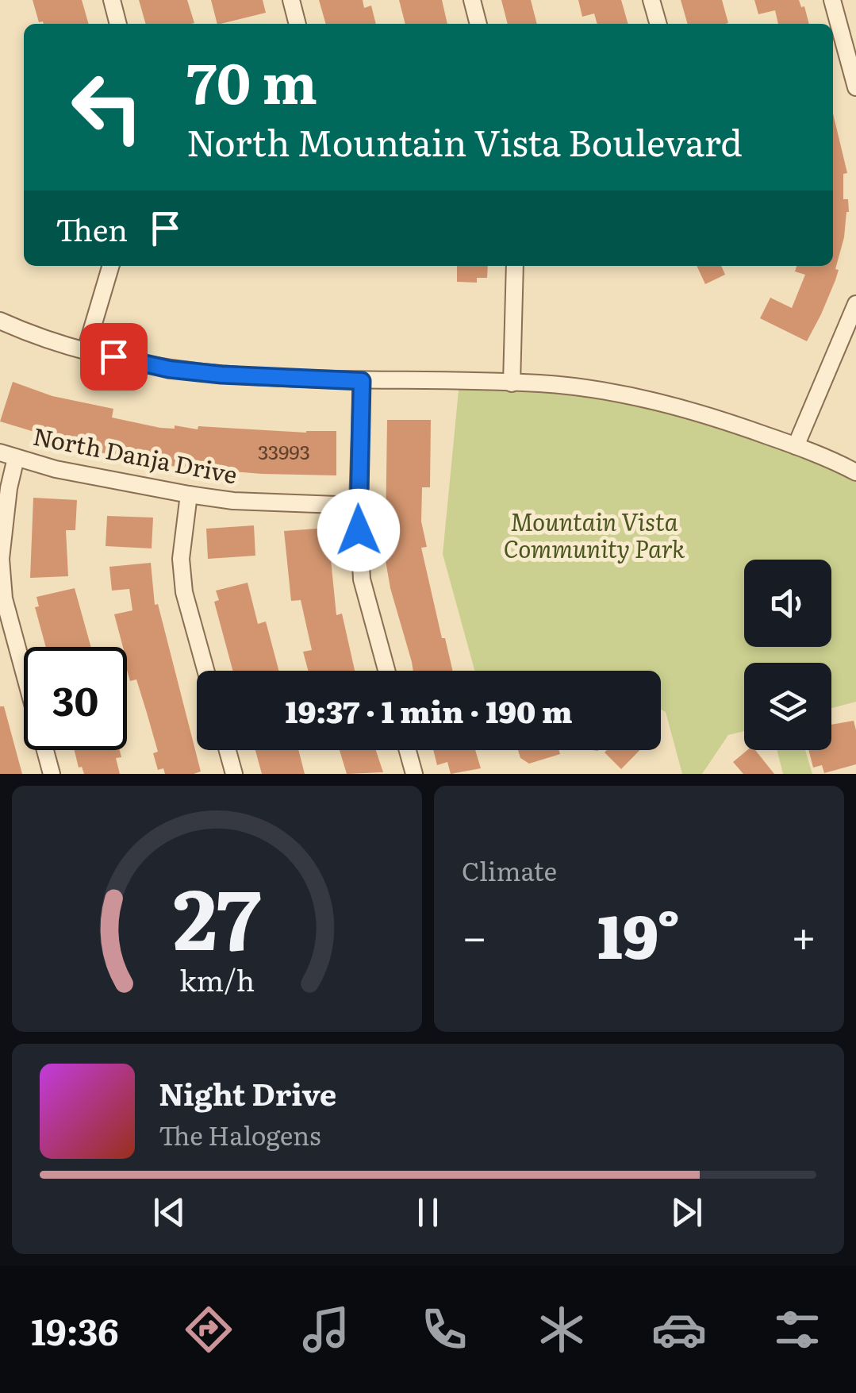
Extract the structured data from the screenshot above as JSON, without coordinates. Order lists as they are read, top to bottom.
{
  "streets": {
    "street": ["North Danja Drive"]
  },
  "parks": ["Mountain Vista Community Park"],
  "house_numbers": ["33993"],
  "page": {
    "turn": ["70 m", "North Mountain Vista Boulevard"],
    "then": "Then",
    "limit": "30",
    "trip": "19:37 · 1 min · 190 m",
    "tile": "Climate",
    "heat": ["−", "19°", "+"],
    "song": ["Night Drive", "The Halogens"],
    "tabs": "19:36",
    "gauge": ["27", "km/h"]
  }
}
